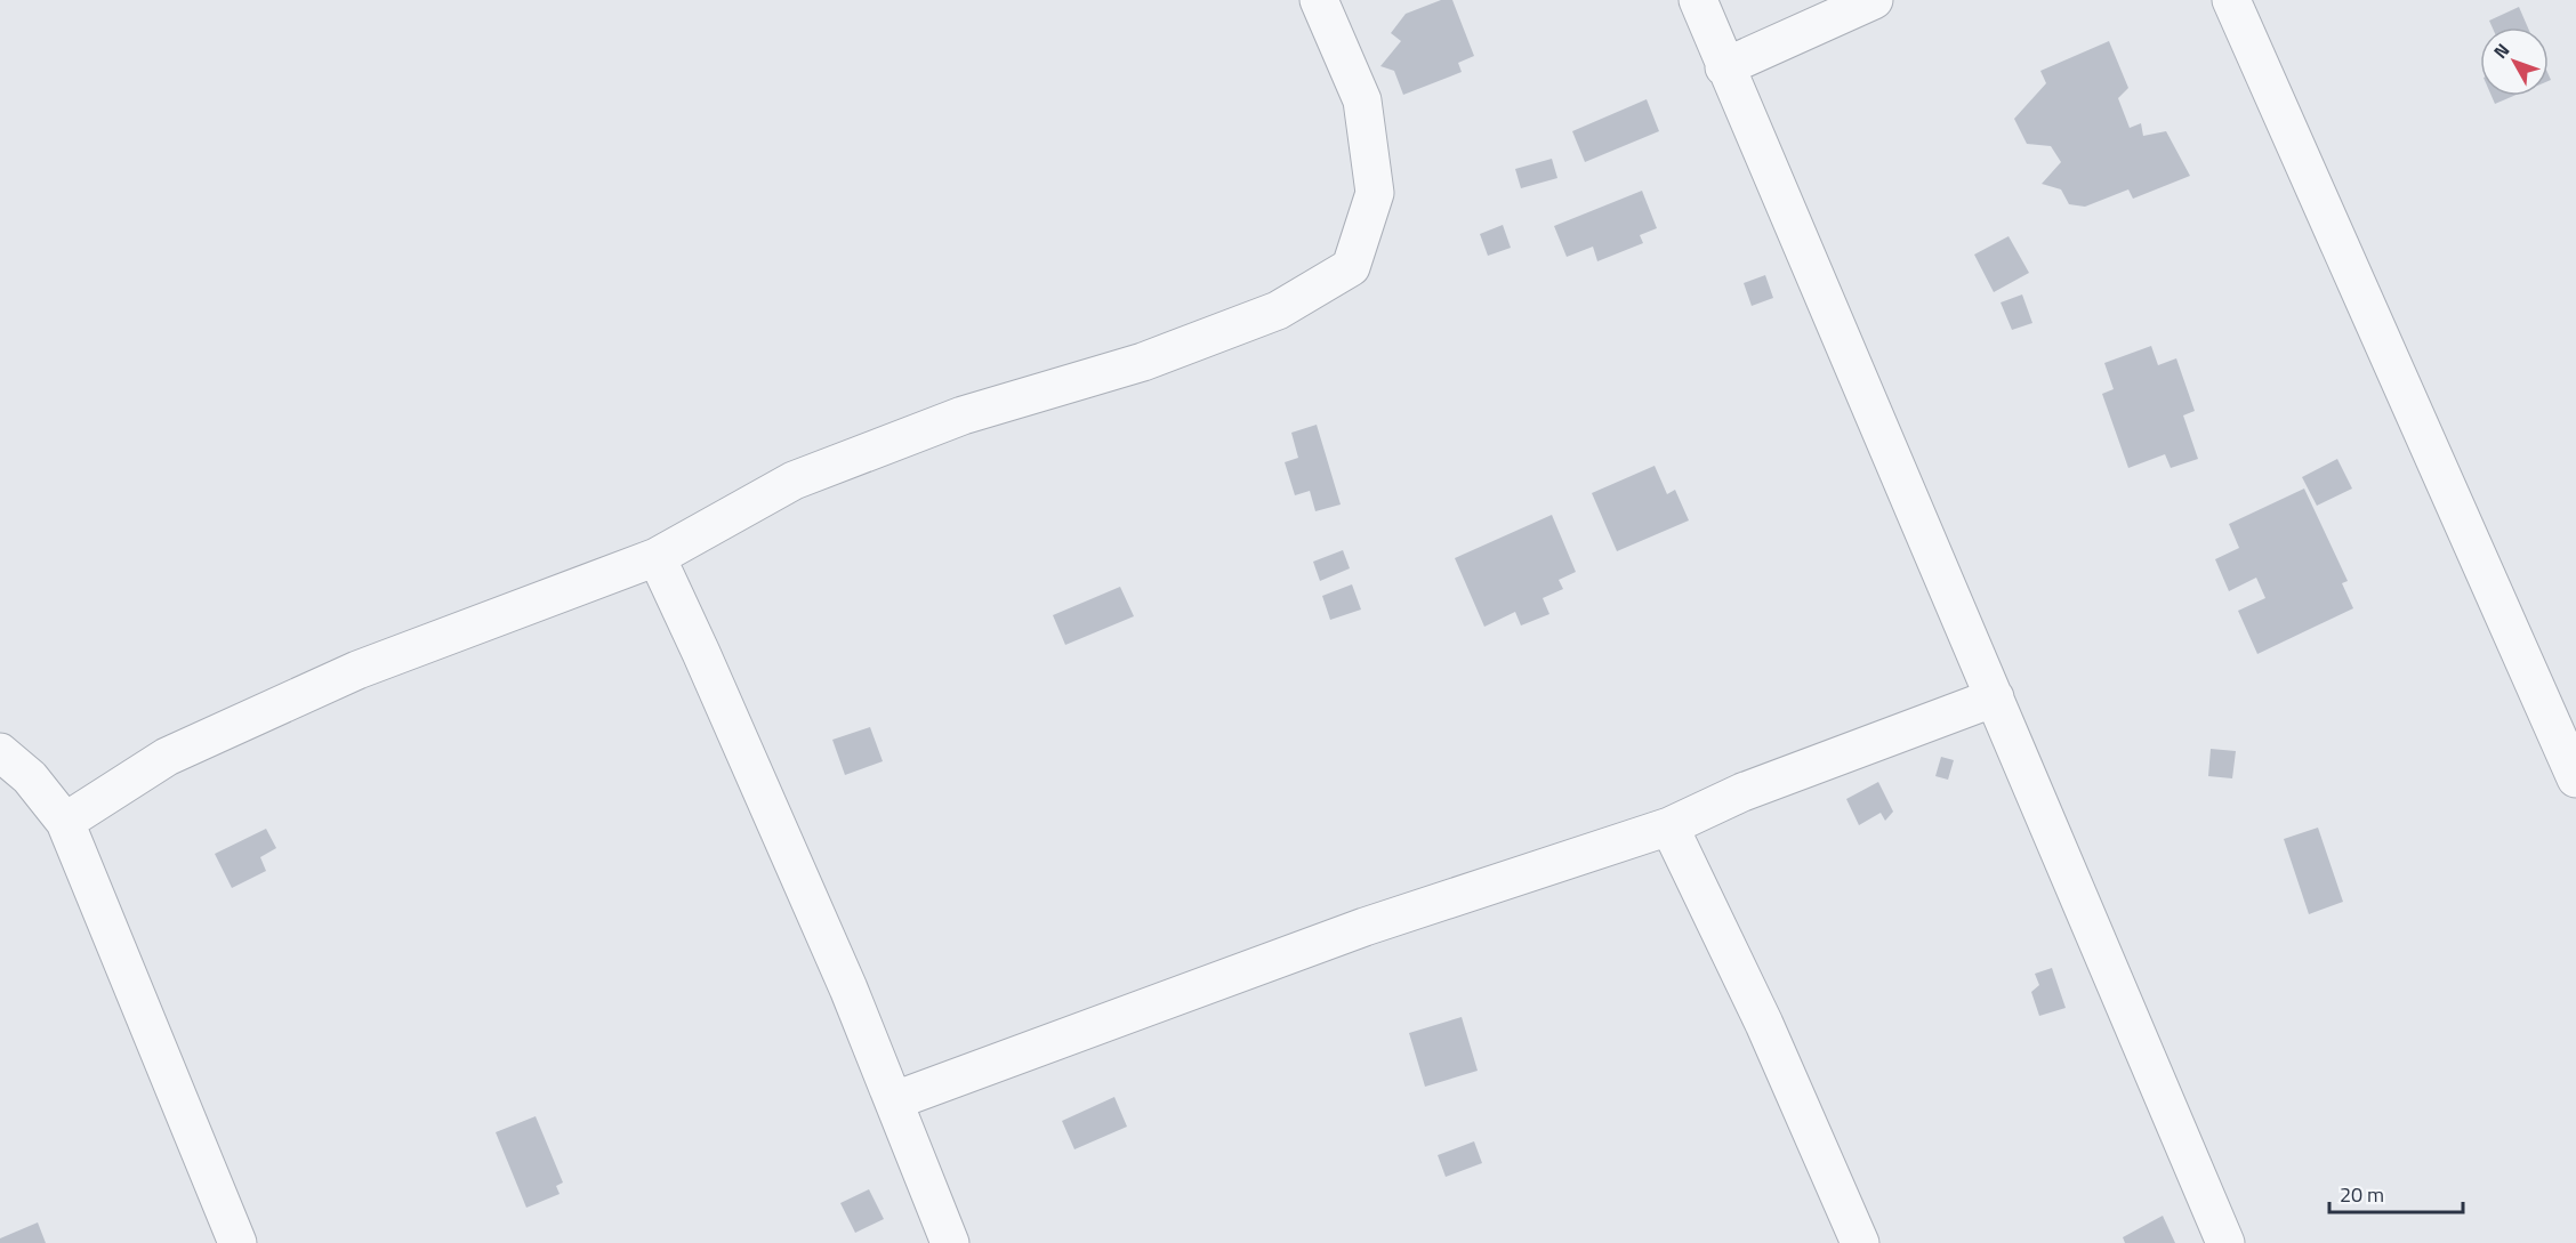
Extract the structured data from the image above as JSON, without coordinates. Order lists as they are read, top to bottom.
{
  "scale_bar": "20 m",
  "north": "top left"
}
